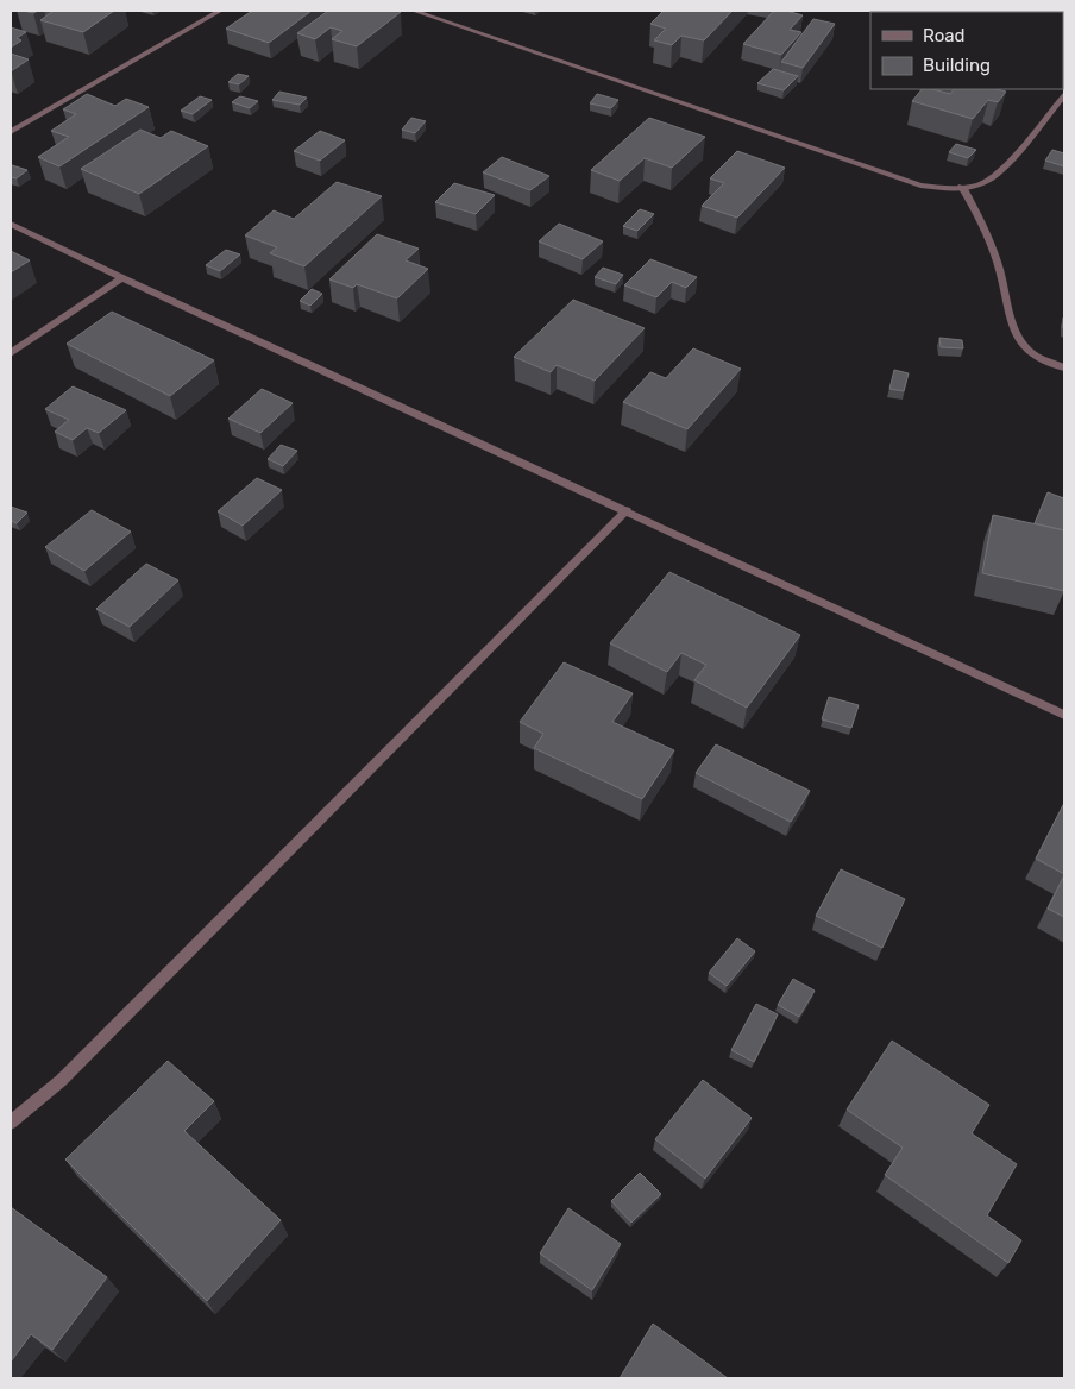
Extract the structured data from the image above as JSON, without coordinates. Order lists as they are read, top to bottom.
{
  "legend": ["Road", "Building"]
}
